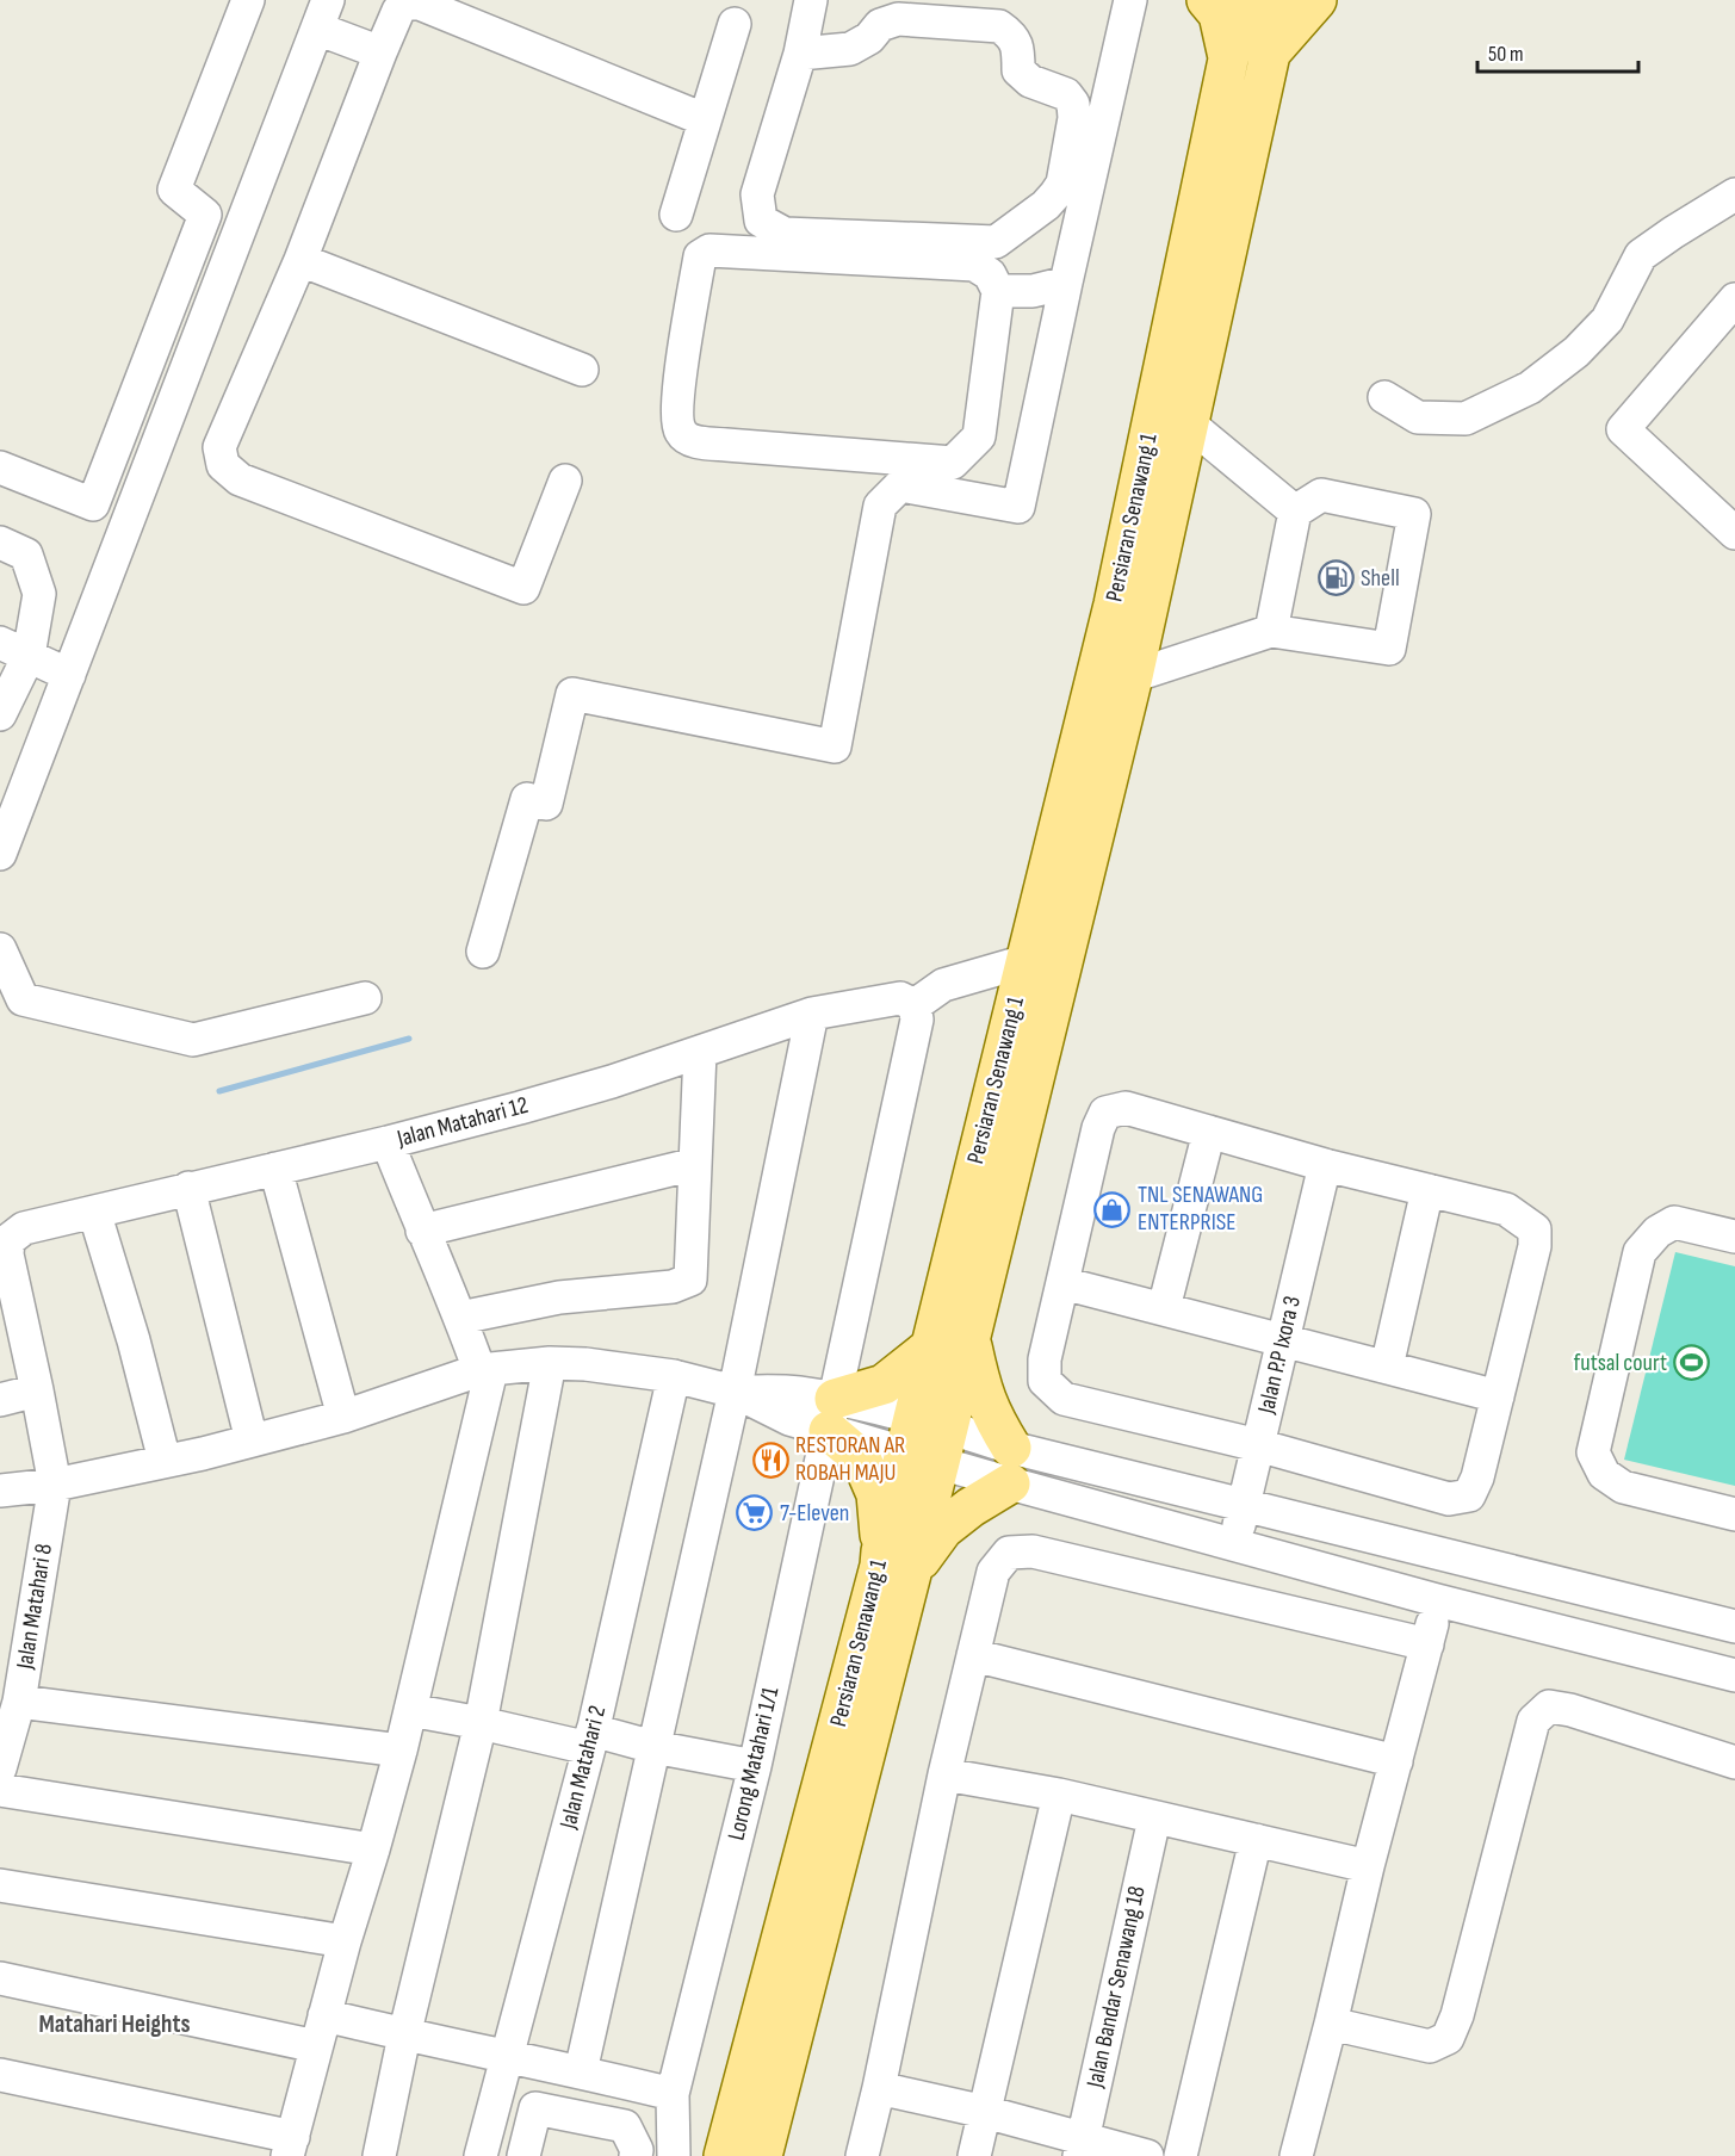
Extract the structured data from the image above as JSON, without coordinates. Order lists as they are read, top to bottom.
{
  "streets": {
    "main road": ["Persiaran Senawang 1"],
    "street": [
      "Jalan Matahari 12",
      "Jalan P.P Ixora 3",
      "Jalan Matahari 8",
      "Lorong Matahari 1/1",
      "Jalan Matahari 2",
      "Jalan Bandar Senawang 18"
    ]
  },
  "crossings": [
    ["Jalan Matahari 12", "Lorong Matahari 1/1"]
  ],
  "districts": ["Matahari Heights"],
  "places": {
    "fuel station": ["Shell"],
    "shop": ["TNL SENAWANG ENTERPRISE"],
    "sports": ["futsal court"],
    "restaurant": ["RESTORAN AR ROBAH MAJU"],
    "supermarket": ["7-Eleven"]
  },
  "scale_bar": "50 m"
}
